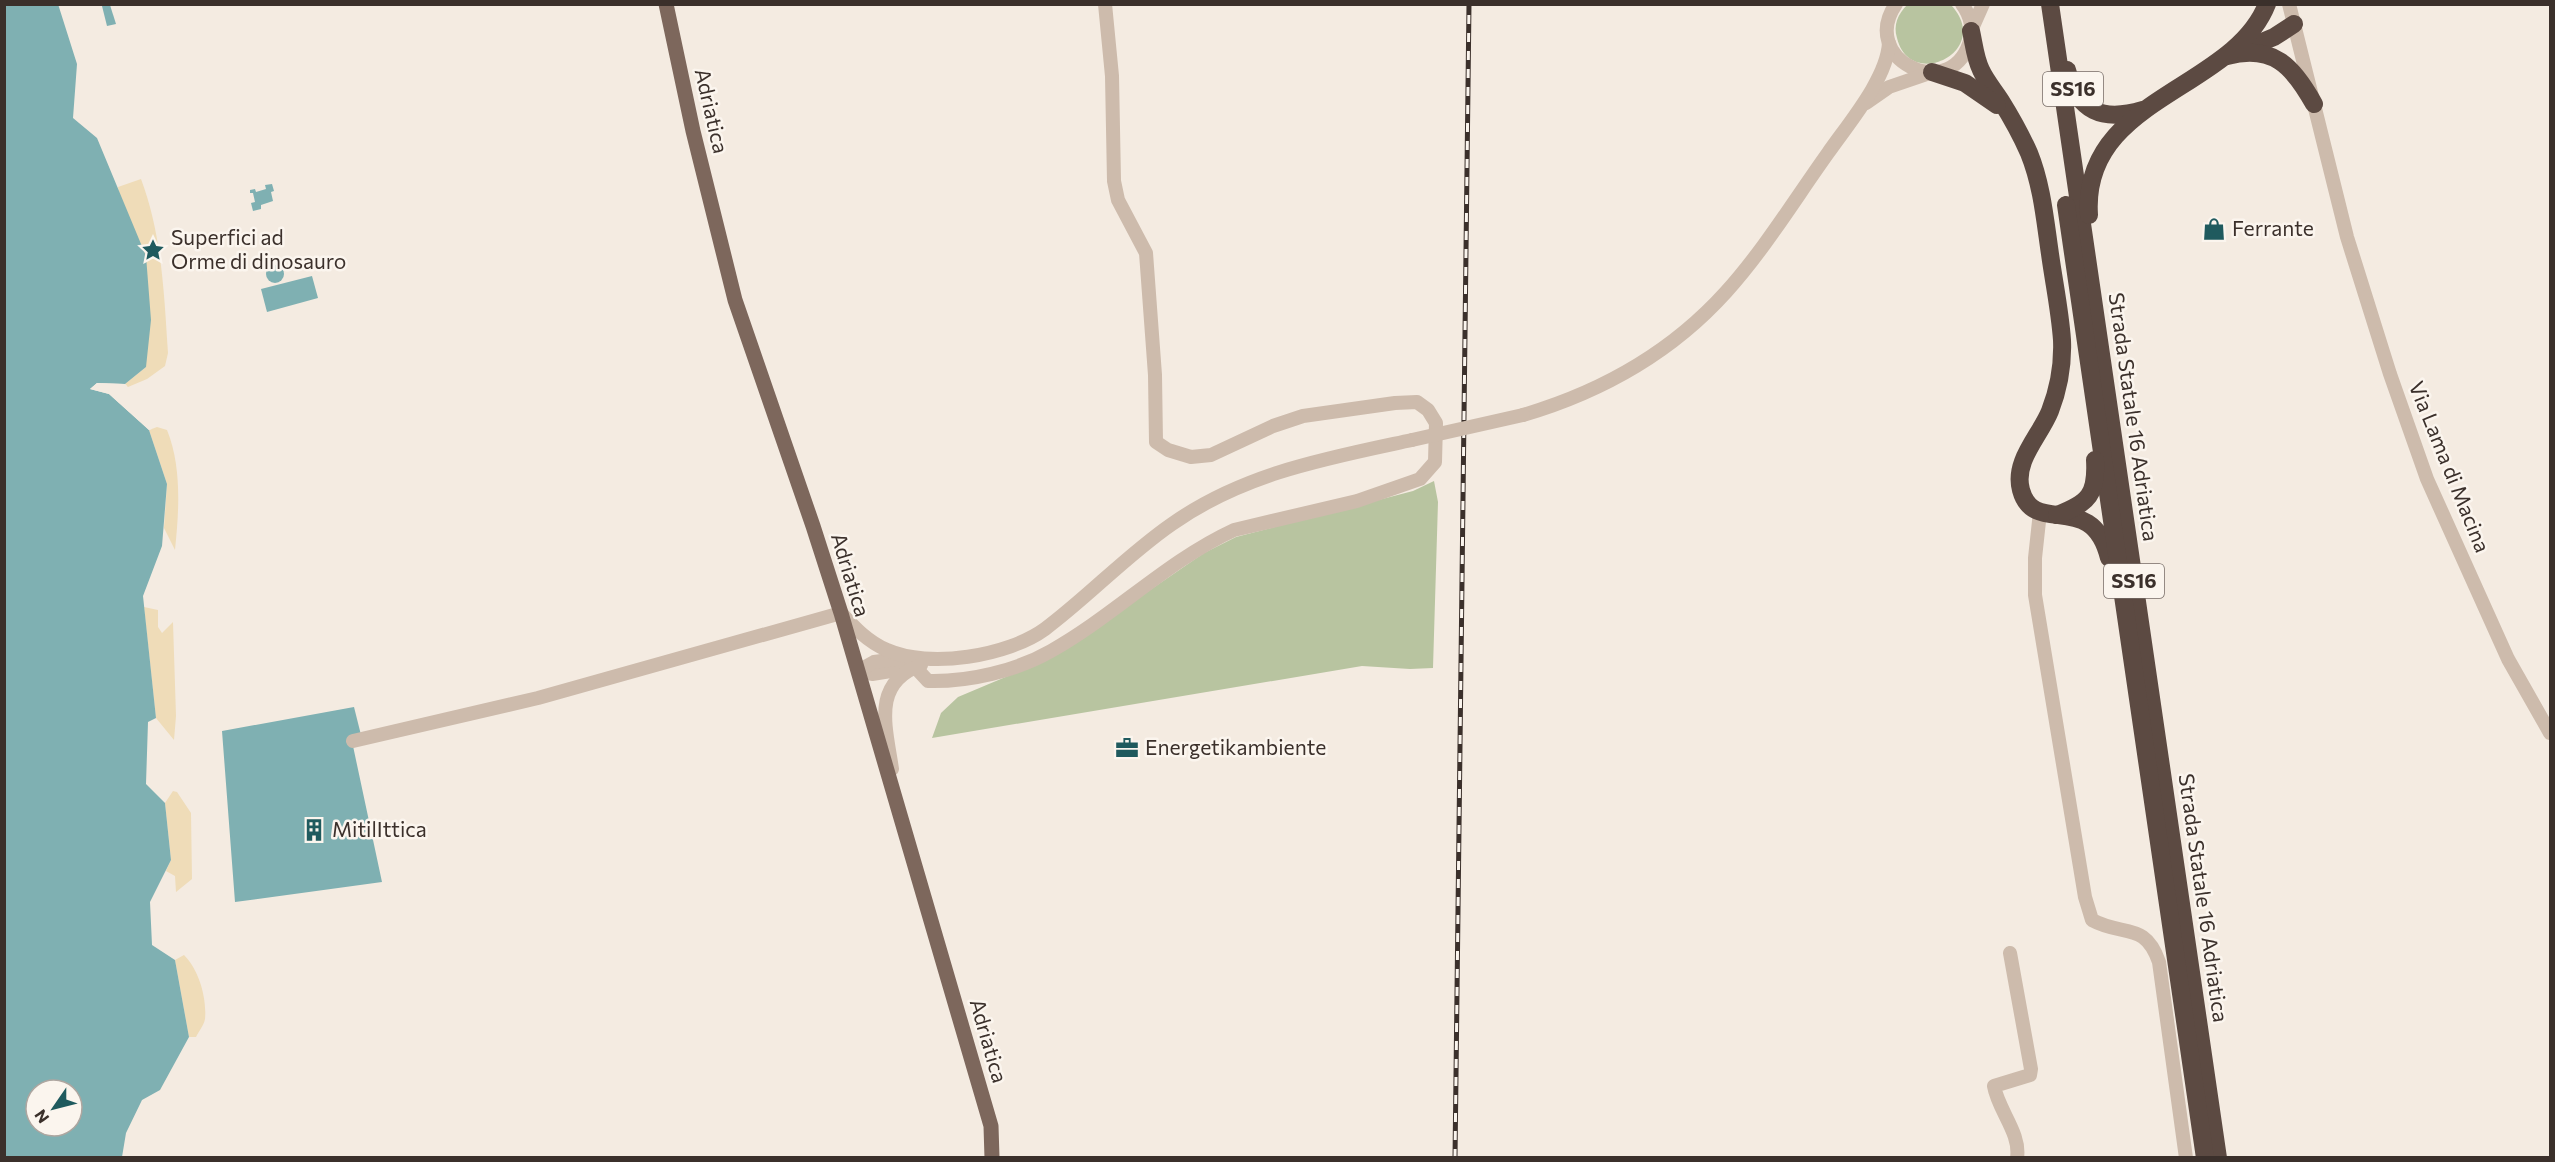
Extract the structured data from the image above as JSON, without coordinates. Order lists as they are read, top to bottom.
{
  "streets": {
    "highway": ["SS16", "Strada Statale 16 Adriatica"],
    "main road": ["Adriatica"],
    "street": ["Via Lama di Macina"]
  },
  "crossings": [
    ["SS16", "Strada Statale 16 Adriatica"],
    ["SS16", "Via Lama di Macina"]
  ],
  "places": {
    "shop": ["Ferrante"],
    "place": ["Superfici ad Orme di dinosauro"],
    "office": ["Energetikambiente"],
    "building": ["MitilIttica"]
  },
  "north": "bottom left"
}
